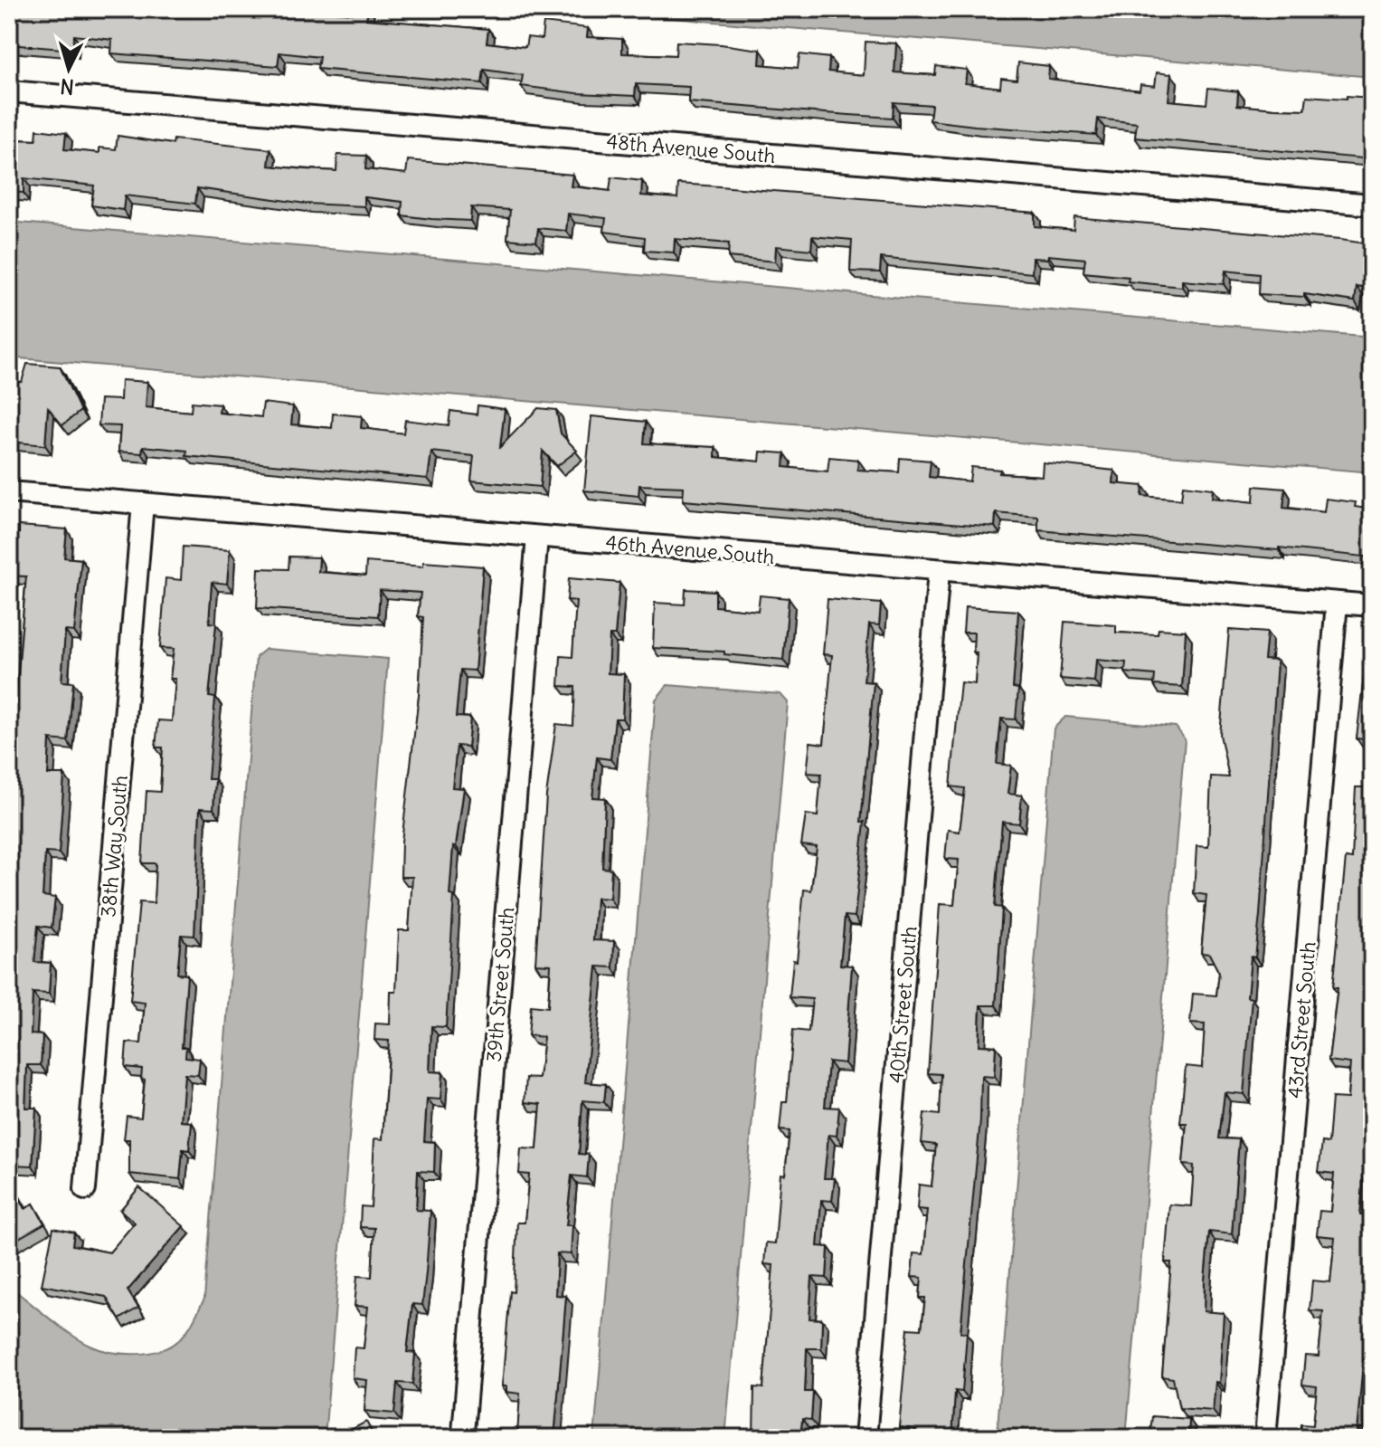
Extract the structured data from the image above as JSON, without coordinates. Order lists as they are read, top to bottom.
{
  "streets": {
    "street": [
      "48th Avenue South",
      "46th Avenue South",
      "38th Way South",
      "39th Street South",
      "40th Street South",
      "43rd Street South"
    ]
  },
  "crossings": [
    ["46th Avenue South", "38th Way South"],
    ["46th Avenue South", "39th Street South"],
    ["46th Avenue South", "40th Street South"],
    ["46th Avenue South", "43rd Street South"]
  ],
  "north": "bottom"
}
